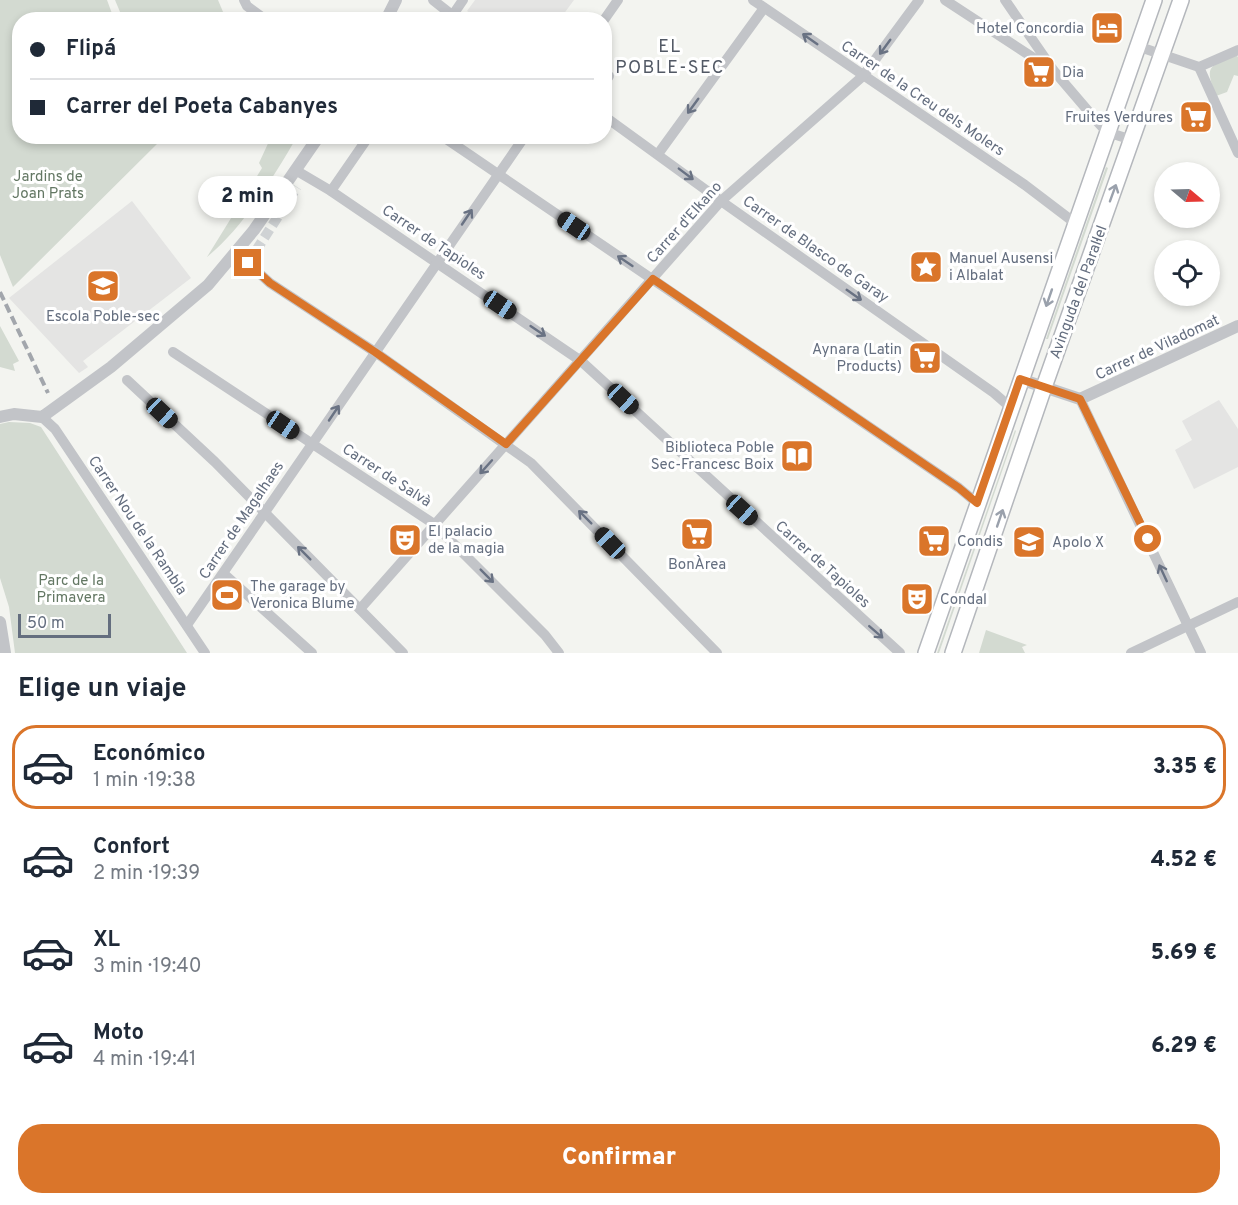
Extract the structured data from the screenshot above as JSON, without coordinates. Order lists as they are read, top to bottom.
{
  "streets": {
    "main road": ["Avinguda del Paral·lel"],
    "street": [
      "Carrer de la Creu dels Molers",
      "Carrer d'Elkano",
      "Carrer de Tapioles",
      "Carrer de Blasco de Garay",
      "Carrer de Viladomat",
      "Carrer de Salvà",
      "Carrer de Magalhaes",
      "Carrer Nou de la Rambla"
    ]
  },
  "crossings": [
    ["Carrer de la Creu dels Molers", "Carrer d'Elkano"],
    ["Carrer de la Creu dels Molers", "Avinguda del Paral·lel"],
    ["Carrer d'Elkano", "Carrer de Tapioles"],
    ["Carrer d'Elkano", "Carrer de Blasco de Garay"],
    ["Carrer d'Elkano", "Carrer de Salvà"],
    ["Carrer de Tapioles", "Carrer de Magalhaes"],
    ["Carrer de Blasco de Garay", "Avinguda del Paral·lel"],
    ["Carrer de Salvà", "Carrer de Magalhaes"],
    ["Carrer de Magalhaes", "Carrer Nou de la Rambla"]
  ],
  "one_way": [
    "Carrer de Tapioles",
    "Carrer de Blasco de Garay",
    "Carrer de Salvà",
    "Carrer de Magalhaes"
  ],
  "districts": ["EL POBLE-SEC"],
  "parks": ["Jardins de Joan Prats", "Parc de la Primavera"],
  "places": {
    "hotel": ["Hotel Concordia"],
    "supermarket": [
      "Dia",
      "Fruites Verdures",
      "Aynara (Latin Products)",
      "BonÀrea",
      "Condis"
    ],
    "place": ["Manuel Ausensi i Albalat"],
    "school or university": ["Escola Poble-sec", "Apolo X"],
    "library": ["Biblioteca Poble Sec-Francesc Boix"],
    "theatre": ["El palacio de la magia", "Condal"],
    "sports": ["The garage by Veronica Blume"]
  },
  "scale_bar": "50 m",
  "north": "right",
  "page": {
    "banner": ["Flipá", "Carrer del Poeta Cabanyes"],
    "bubble": "2 min",
    "scale": "50 m",
    "heading": "Elige un viaje",
    "list": [
      {
        "name": "Económico",
        "note": "1 min · 19:38",
        "value": "3.35 €"
      },
      {
        "name": "Confort",
        "note": "2 min · 19:39",
        "value": "4.52 €"
      },
      {
        "name": "XL",
        "note": "3 min · 19:40",
        "value": "5.69 €"
      },
      {
        "name": "Moto",
        "note": "4 min · 19:41",
        "value": "6.29 €"
      }
    ],
    "buttons": "Confirmar"
  }
}
